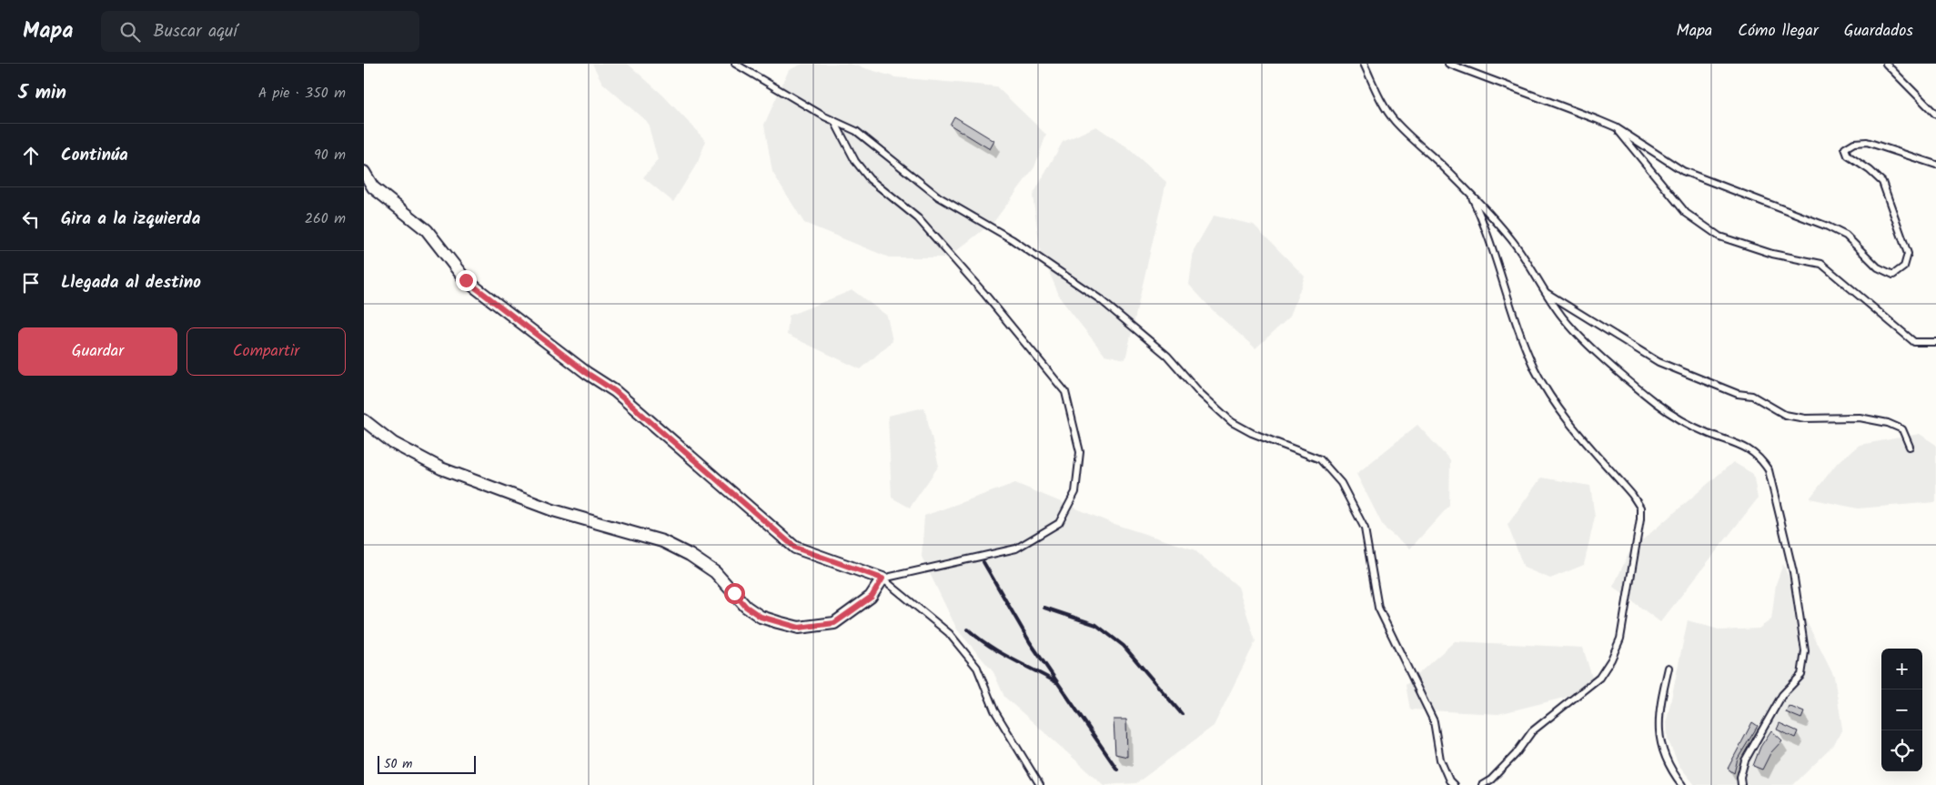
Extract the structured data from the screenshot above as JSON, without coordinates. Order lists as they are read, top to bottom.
{
  "scale_bar": "50 m",
  "page": {
    "header": "Mapa",
    "search": "Buscar aquí",
    "nav": ["Mapa", "Cómo llegar", "Guardados"],
    "heading": ["5 min", "A pie · 350 m"],
    "list": [
      ["Continúa", "90 m"],
      ["Gira a la izquierda", "260 m"],
      "Llegada al destino"
    ],
    "buttons": ["Guardar", "Compartir"],
    "map_buttons": ["+", "−"],
    "scale": "50 m"
  }
}
